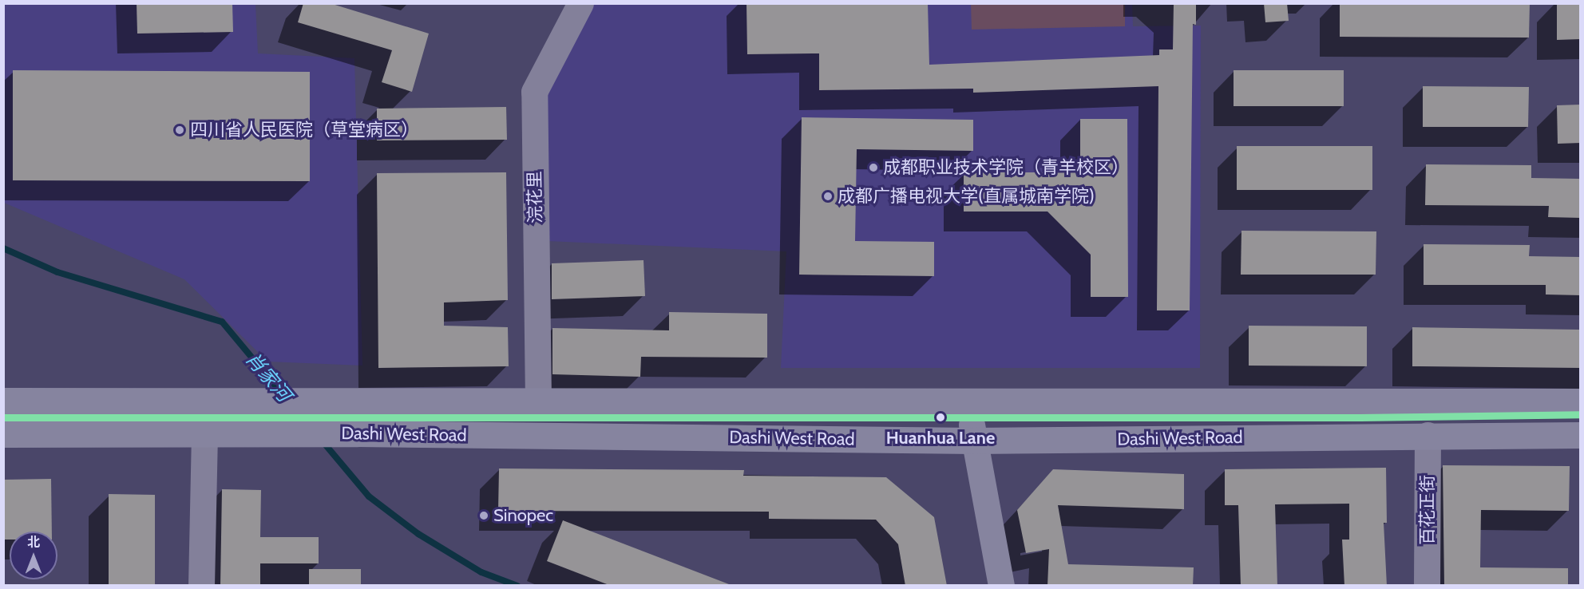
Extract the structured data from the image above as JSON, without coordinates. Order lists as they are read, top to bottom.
{
  "streets": {
    "main road": ["Dashi West Road"],
    "street": ["浣花里", "百花正街"]
  },
  "crossings": [
    ["浣花里", "Dashi West Road"],
    ["Dashi West Road", "百花正街"]
  ],
  "water": ["肖家河"],
  "places": [
    "四川省人民医院（草堂病区）",
    "成都职业技术学院（青羊校区）",
    "成都广播电视大学(直属城南学院)",
    "Huanhua Lane",
    "Sinopec"
  ],
  "north": "top"
}
